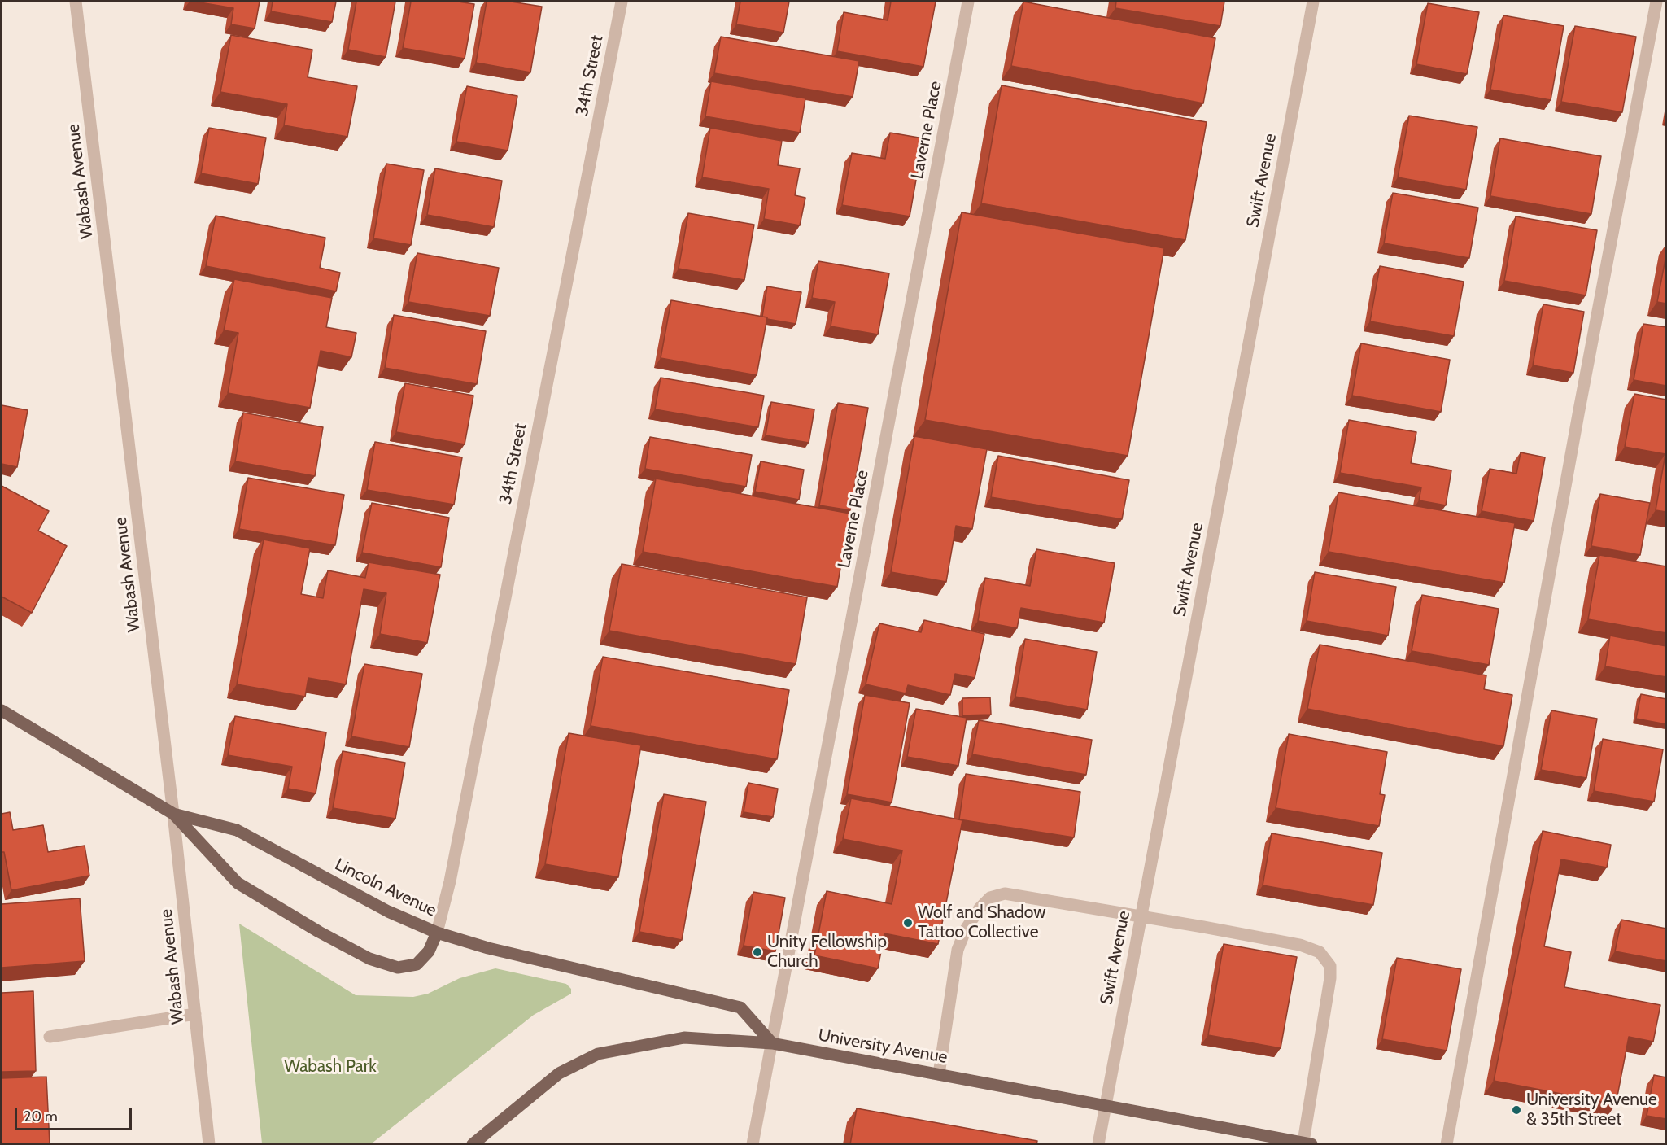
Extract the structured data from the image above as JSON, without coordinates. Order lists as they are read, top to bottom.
{
  "streets": {
    "main road": ["Lincoln Avenue", "University Avenue"],
    "street": [
      "34th Street",
      "Laverne Place",
      "Swift Avenue",
      "Wabash Avenue"
    ]
  },
  "crossings": [
    ["34th Street", "Lincoln Avenue"],
    ["Laverne Place", "University Avenue"],
    ["Swift Avenue", "University Avenue"],
    ["Wabash Avenue", "Lincoln Avenue"]
  ],
  "parks": ["Wabash Park"],
  "places": ["Wolf and Shadow Tattoo Collective", "Unity Fellowship Church", "University Avenue & 35th Street"],
  "scale_bar": "20 m"
}
